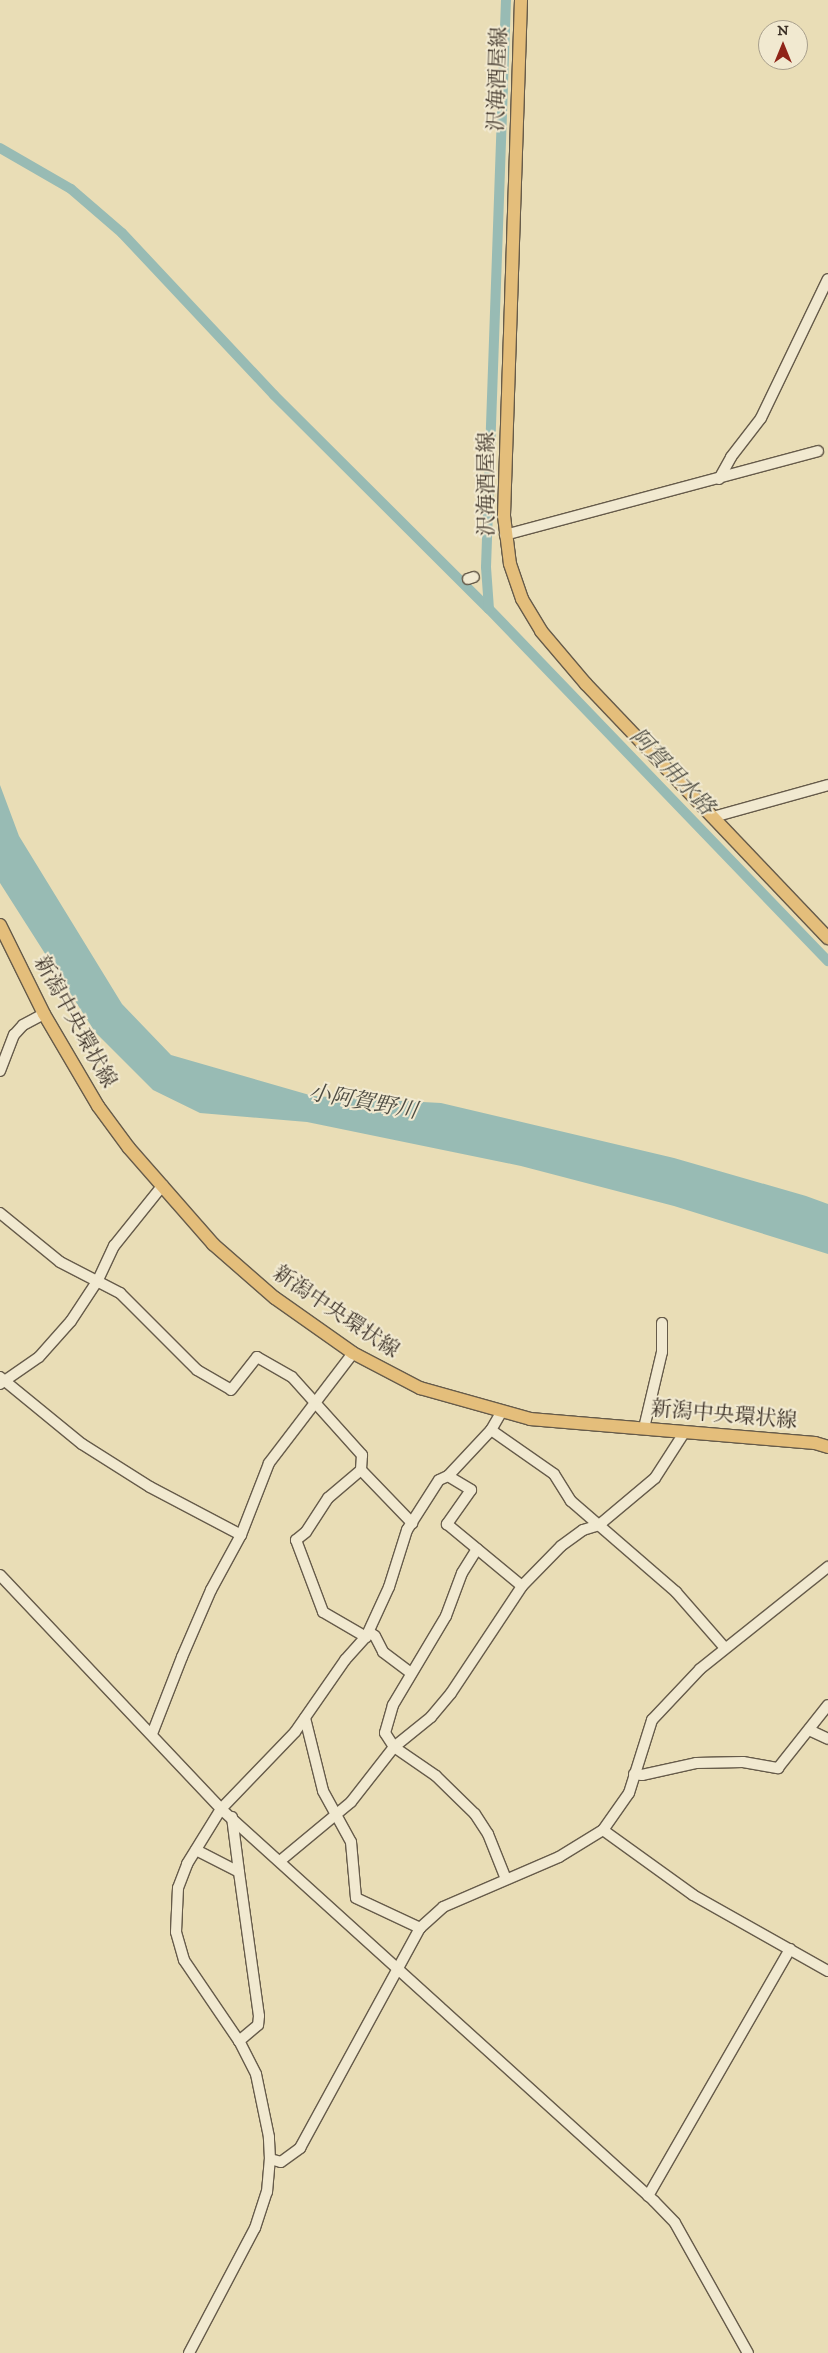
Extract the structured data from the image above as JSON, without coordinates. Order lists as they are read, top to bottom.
{
  "streets": {
    "main road": ["沢海酒屋線", "新潟中央環状線"]
  },
  "water": ["阿賀用水路", "小阿賀野川"],
  "north": "top"
}
